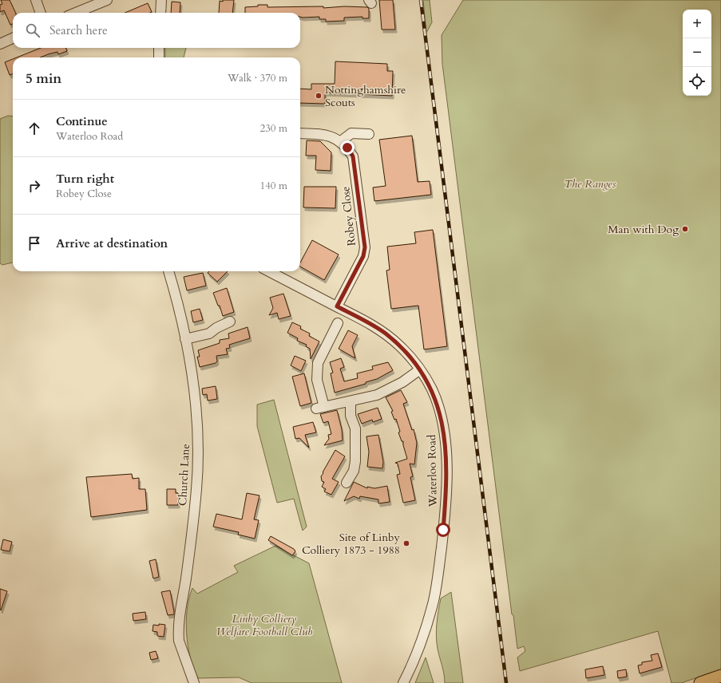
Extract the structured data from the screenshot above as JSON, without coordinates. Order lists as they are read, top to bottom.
{
  "streets": {
    "street": ["Robey Close", "Waterloo Road", "Church Lane"]
  },
  "crossings": [
    ["Robey Close", "Waterloo Road"]
  ],
  "parks": ["The Ranges", "Linby Colliery Welfare Football Club"],
  "places": ["Nottinghamshire Scouts", "Man with Dog", "Site of Linby Colliery 1873 - 1988"],
  "page": {
    "map_buttons": ["+", "−"],
    "search": "Search here",
    "heading": ["5 min", "Walk · 370 m"],
    "list": [
      ["Continue", "Waterloo Road", "230 m"],
      ["Turn right", "Robey Close", "140 m"],
      "Arrive at destination"
    ]
  }
}
